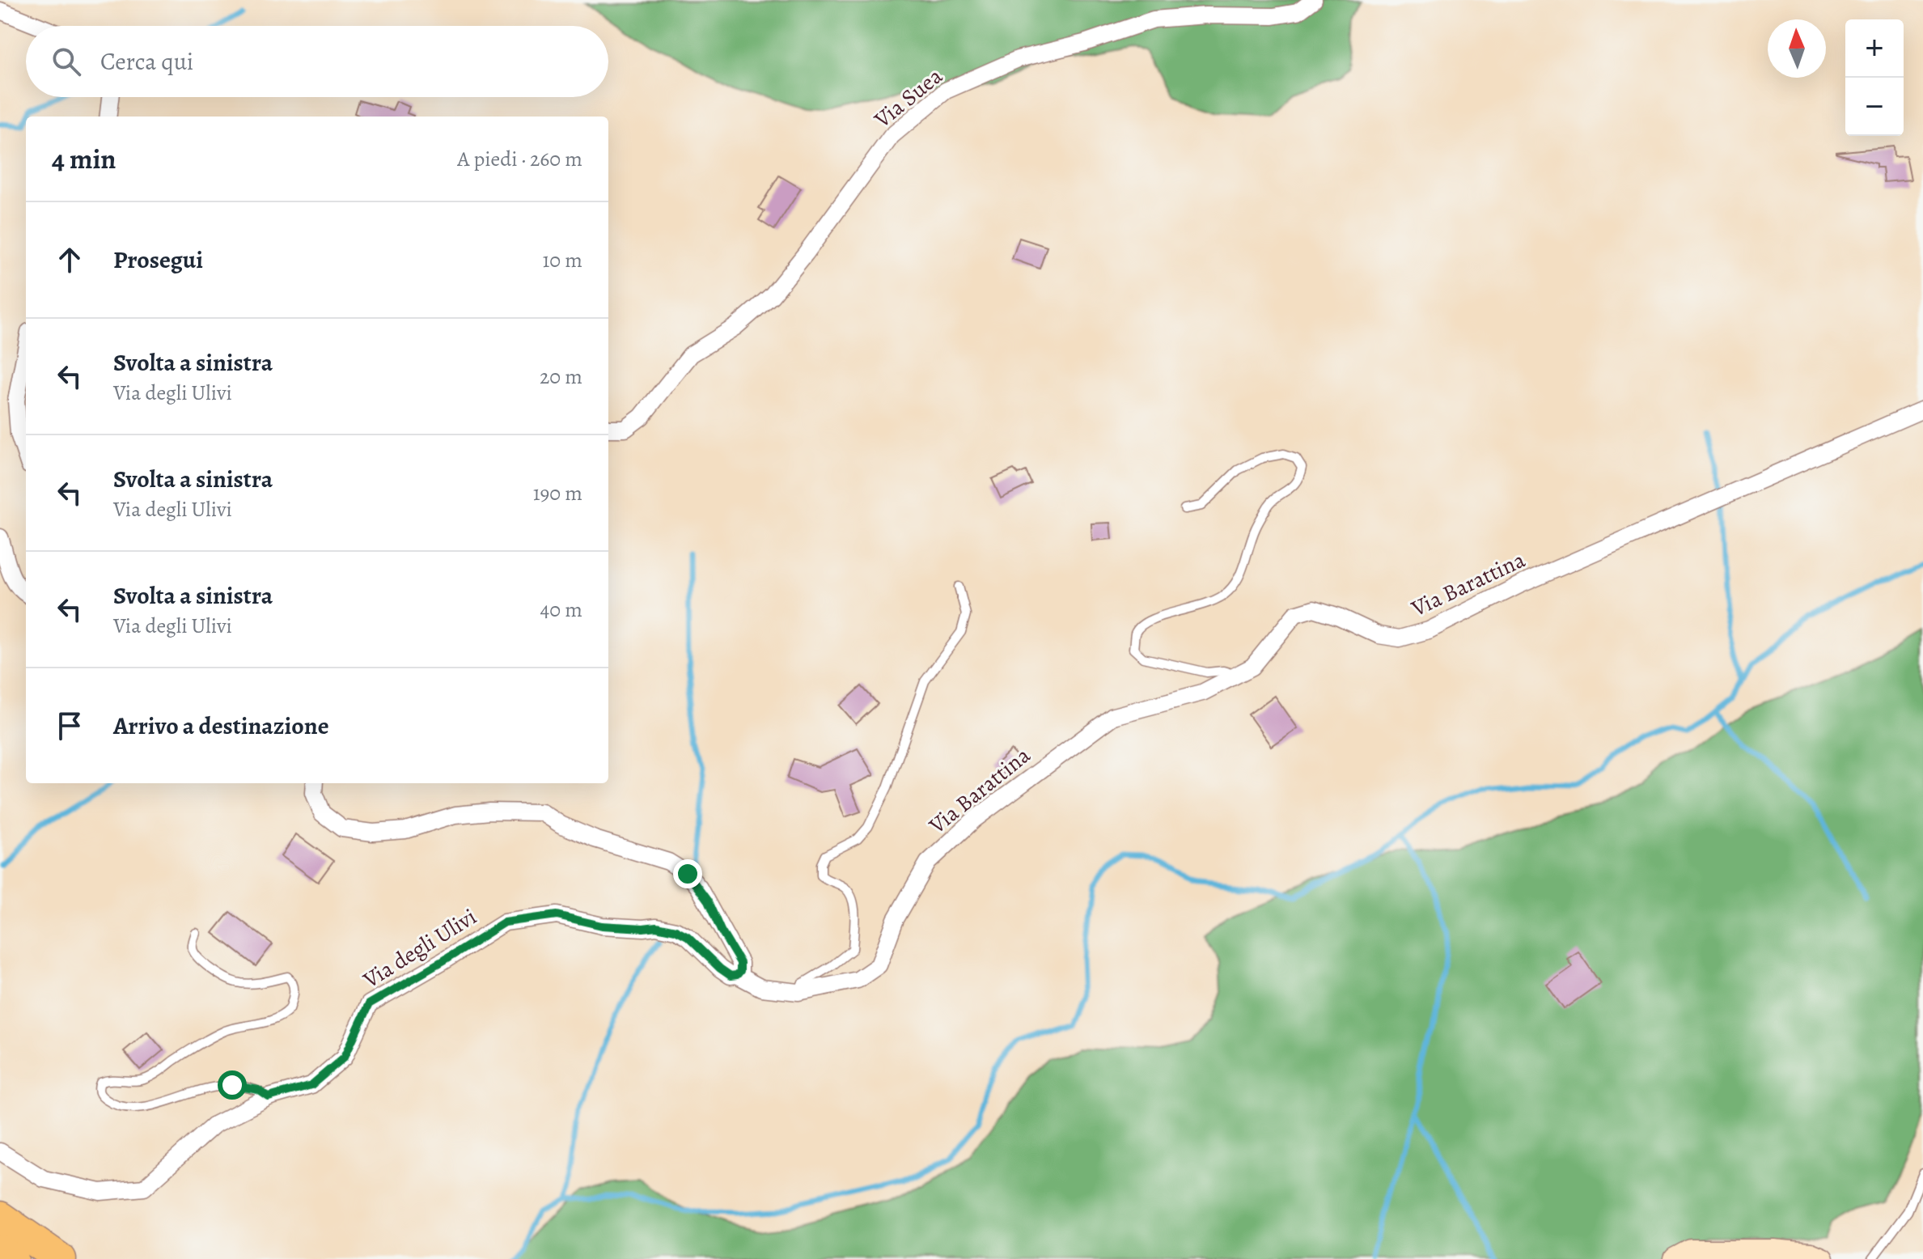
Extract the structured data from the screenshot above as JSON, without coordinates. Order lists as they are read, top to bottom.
{
  "streets": {
    "street": ["Via Suea", "Via Barattina", "Via degli Ulivi"]
  },
  "crossings": [
    ["Via Barattina", "Via degli Ulivi"]
  ],
  "north": "top",
  "page": {
    "map_buttons": ["+", "−"],
    "search": "Cerca qui",
    "heading": ["4 min", "A piedi · 260 m"],
    "list": [
      ["Prosegui", "10 m"],
      ["Svolta a sinistra", "Via degli Ulivi", "20 m"],
      ["Svolta a sinistra", "Via degli Ulivi", "190 m"],
      ["Svolta a sinistra", "Via degli Ulivi", "40 m"],
      "Arrivo a destinazione"
    ]
  }
}
